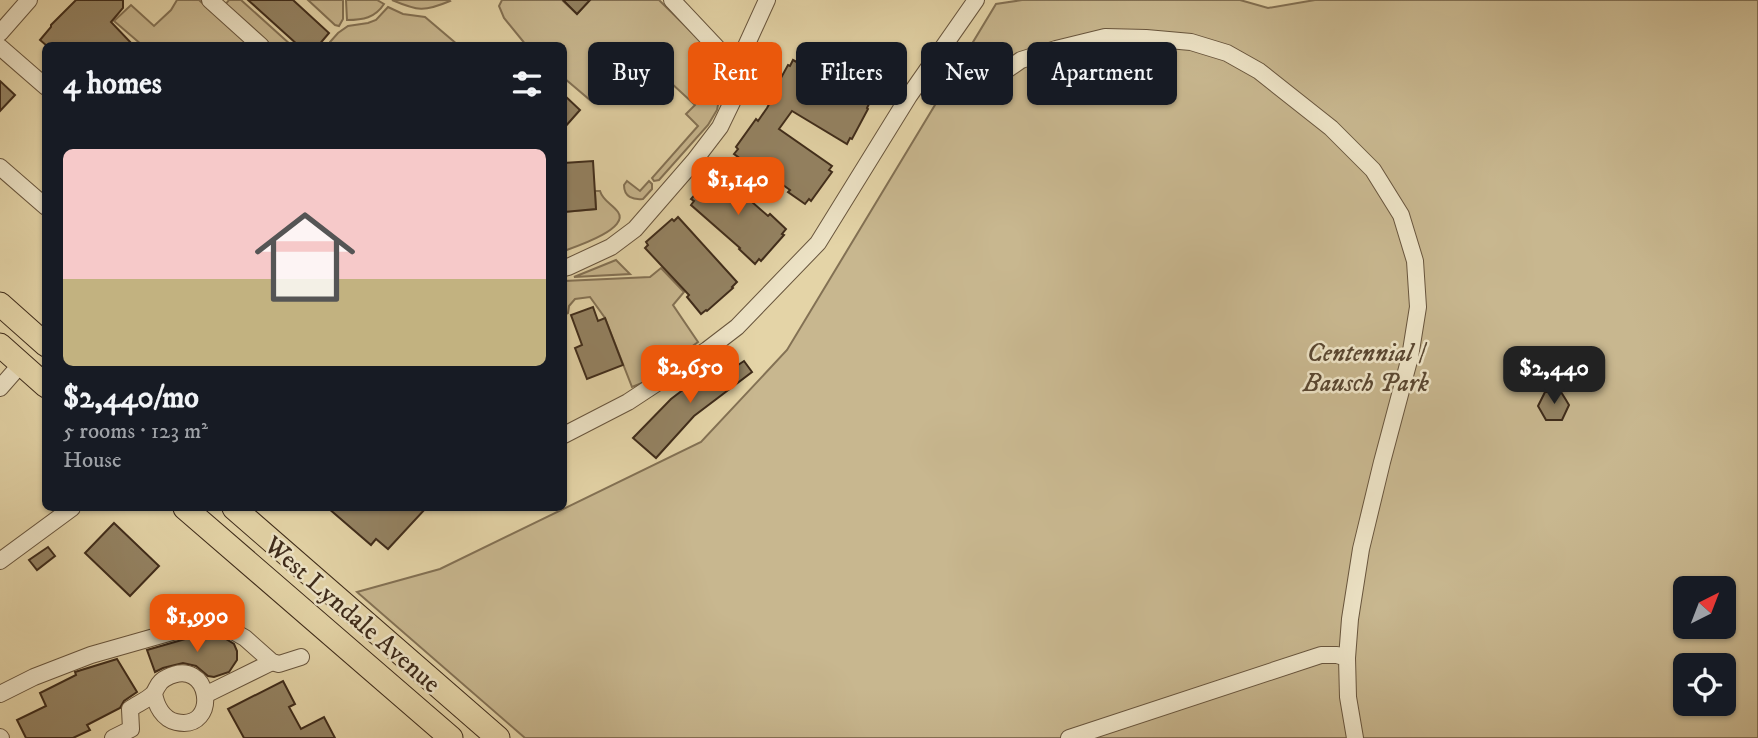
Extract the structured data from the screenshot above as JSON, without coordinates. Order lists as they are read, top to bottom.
{
  "streets": {
    "highway": ["West Lyndale Avenue"]
  },
  "parks": ["Centennial / Bausch Park"],
  "north": "top right",
  "page": {
    "chip": [
      "Buy",
      "Rent",
      "Filters",
      "New",
      "Apartment"
    ],
    "heading": "4 homes",
    "list": [
      {
        "name": "$2,440/mo",
        "note": "5 rooms · 123 m² · House"
      }
    ],
    "price": [
      "$1,140",
      "$2,650",
      "$2,440",
      "$1,990"
    ]
  }
}
